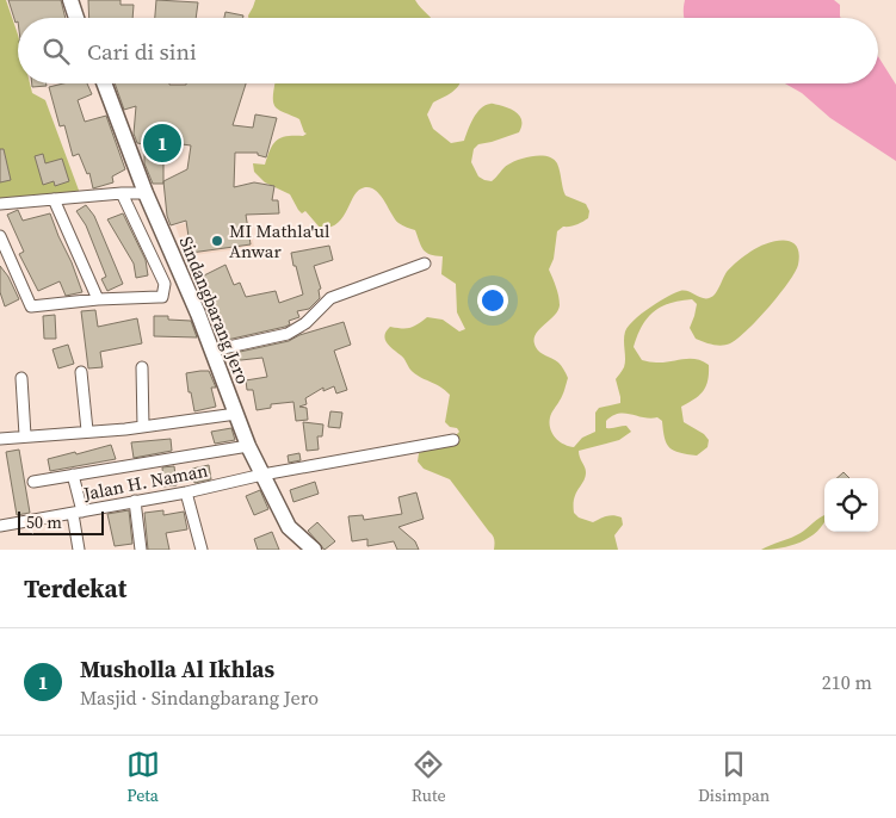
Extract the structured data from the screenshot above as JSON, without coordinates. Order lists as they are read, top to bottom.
{
  "streets": {
    "street": ["Sindangbarang Jero", "Jalan H. Naman"]
  },
  "crossings": [
    ["Sindangbarang Jero", "Jalan H. Naman"]
  ],
  "places": ["MI Mathla'ul Anwar"],
  "scale_bar": "50 m",
  "page": {
    "search": "Cari di sini",
    "pins": "1",
    "scale": "50 m",
    "heading": "Terdekat",
    "list": [
      {
        "mark": "1",
        "name": "Musholla Al Ikhlas",
        "note": "Masjid · Sindangbarang Jero",
        "value": "210 m"
      }
    ],
    "nav": ["Peta", "Rute", "Disimpan"]
  }
}
